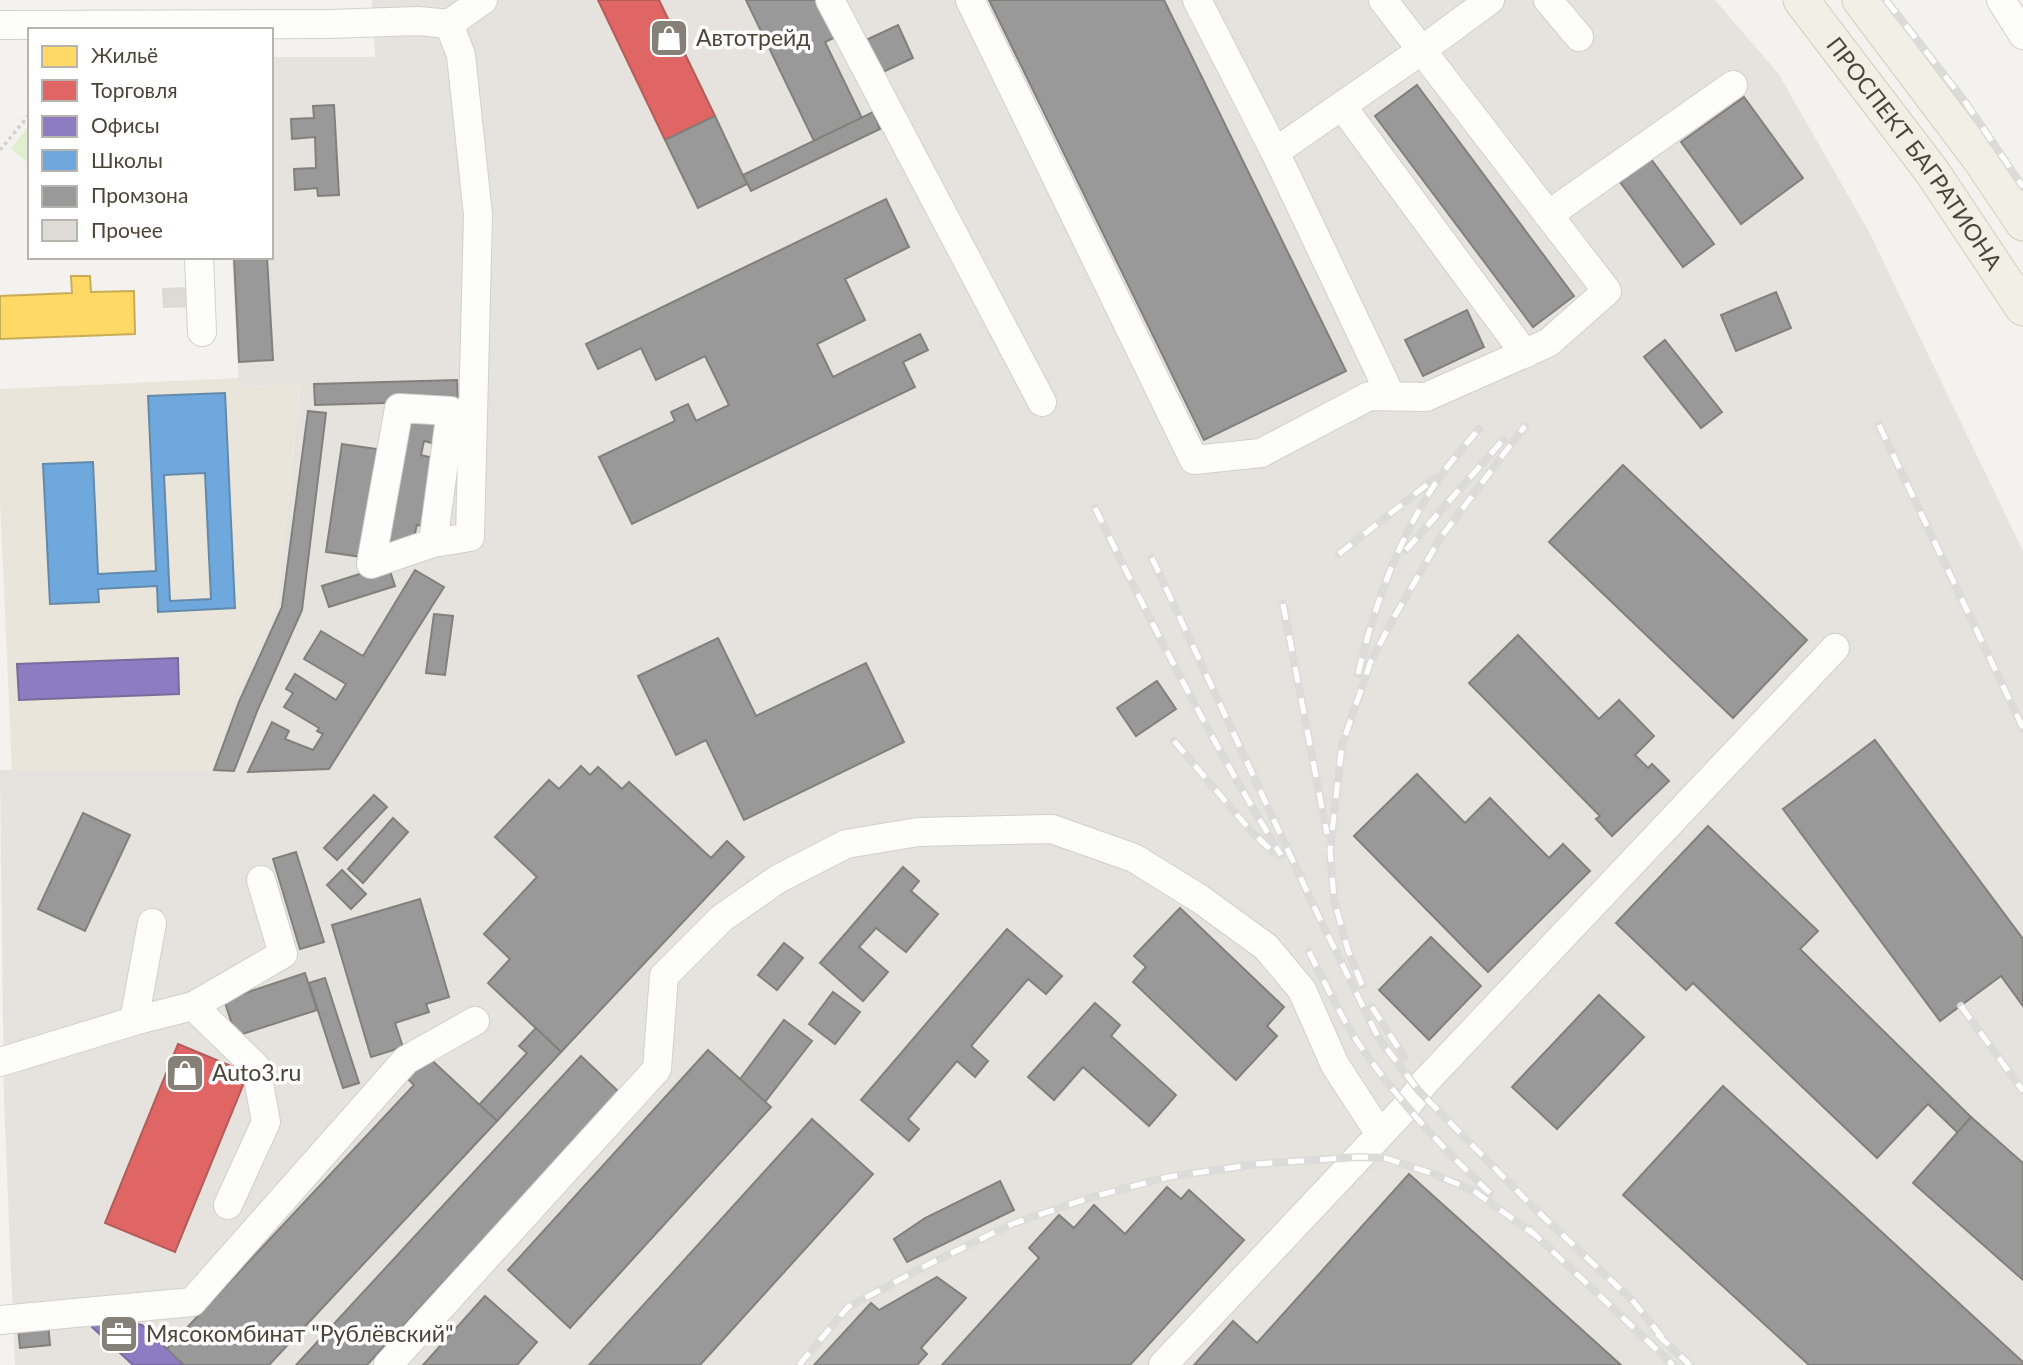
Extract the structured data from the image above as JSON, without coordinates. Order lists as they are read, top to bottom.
{
  "streets": {
    "main road": ["ПРОСПЕКТ БАГРАТИОНА"]
  },
  "places": {
    "shop": ["Автотрейд", "Auto3.ru"],
    "office": ["Мясокомбинат \"Рублёвский\""]
  },
  "legend": [
    "Жильё",
    "Торговля",
    "Офисы",
    "Школы",
    "Промзона",
    "Прочее"
  ]
}
